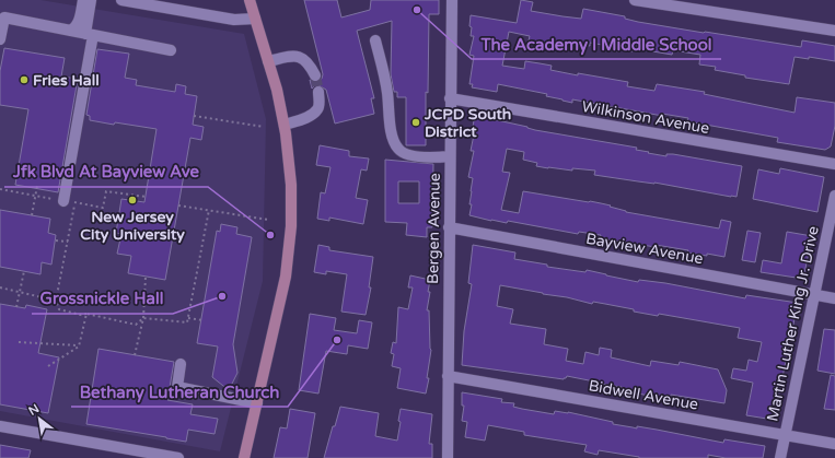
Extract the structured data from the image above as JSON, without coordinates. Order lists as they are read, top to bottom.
{
  "streets": {
    "street": [
      "Wilkinson Avenue",
      "Bergen Avenue",
      "Bayview Avenue",
      "Martin Luther King Jr. Drive",
      "Bidwell Avenue"
    ]
  },
  "crossings": [
    ["Wilkinson Avenue", "Bergen Avenue"],
    ["Bergen Avenue", "Bayview Avenue"],
    ["Bergen Avenue", "Bidwell Avenue"],
    ["Bayview Avenue", "Martin Luther King Jr. Drive"],
    ["Martin Luther King Jr. Drive", "Bidwell Avenue"]
  ],
  "places": [
    "The Academy I Middle School",
    "Fries Hall",
    "JCPD South District",
    "New Jersey City University",
    "Jfk Blvd At Bayview Ave",
    "Grossnickle Hall",
    "Bethany Lutheran Church"
  ],
  "north": "top left"
}
